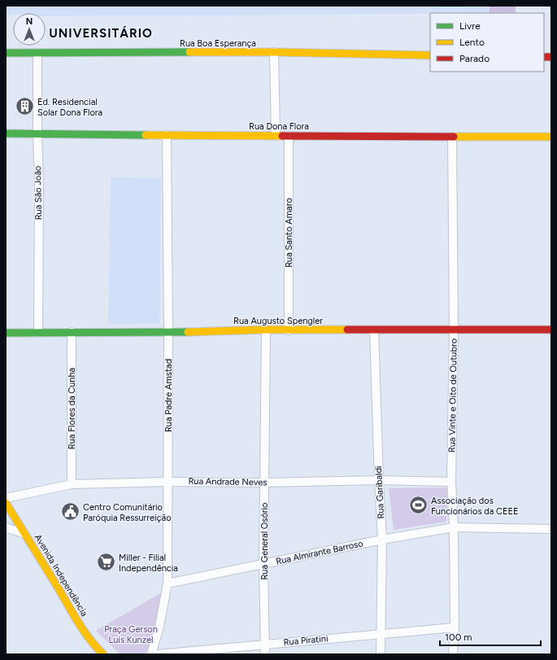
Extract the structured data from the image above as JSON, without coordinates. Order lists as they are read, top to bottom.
{
  "streets": {
    "street": [
      "Rua Boa Esperança",
      "Rua Dona Flora",
      "Rua São João",
      "Rua Santo Amaro",
      "Rua Augusto Spengler",
      "Rua Padre Amstad",
      "Rua Vinte e Oito de Outubro",
      "Rua Flores da Cunha",
      "Rua Andrade Neves",
      "Rua Garibaldi",
      "Rua General Osório",
      "Rua Almirante Barroso",
      "Avenida Independência",
      "Rua Piratini"
    ]
  },
  "crossings": [
    ["Rua Boa Esperança", "Rua São João"],
    ["Rua Dona Flora", "Rua São João"],
    ["Rua Dona Flora", "Rua Santo Amaro"],
    ["Rua Dona Flora", "Rua Padre Amstad"],
    ["Rua Dona Flora", "Rua Vinte e Oito de Outubro"],
    ["Rua São João", "Rua Augusto Spengler"],
    ["Rua Santo Amaro", "Rua Augusto Spengler"],
    ["Rua Augusto Spengler", "Rua Padre Amstad"],
    ["Rua Augusto Spengler", "Rua Vinte e Oito de Outubro"],
    ["Rua Augusto Spengler", "Rua Flores da Cunha"],
    ["Rua Augusto Spengler", "Rua Garibaldi"],
    ["Rua Augusto Spengler", "Rua General Osório"],
    ["Rua Padre Amstad", "Rua Andrade Neves"],
    ["Rua Padre Amstad", "Rua Almirante Barroso"],
    ["Rua Vinte e Oito de Outubro", "Rua Andrade Neves"],
    ["Rua Vinte e Oito de Outubro", "Rua Almirante Barroso"],
    ["Rua Vinte e Oito de Outubro", "Rua Piratini"],
    ["Rua Flores da Cunha", "Rua Andrade Neves"],
    ["Rua Andrade Neves", "Rua Garibaldi"],
    ["Rua Andrade Neves", "Rua General Osório"],
    ["Rua Garibaldi", "Rua Almirante Barroso"],
    ["Rua Garibaldi", "Rua Piratini"],
    ["Rua General Osório", "Rua Almirante Barroso"],
    ["Rua General Osório", "Rua Piratini"]
  ],
  "districts": ["UNIVERSITÁRIO"],
  "parks": ["Praça Gerson Luis Kunzel"],
  "places": {
    "building": ["Ed. Residencial Solar Dona Flora"],
    "sports": ["Associação dos Funcionários da CEEE"],
    "public building": ["Centro Comunitário Paróquia Ressurreição"],
    "supermarket": ["Miller - Filial Independência"]
  },
  "legend": ["Livre", "Lento", "Parado"],
  "scale_bar": "100 m",
  "north": "top"
}
